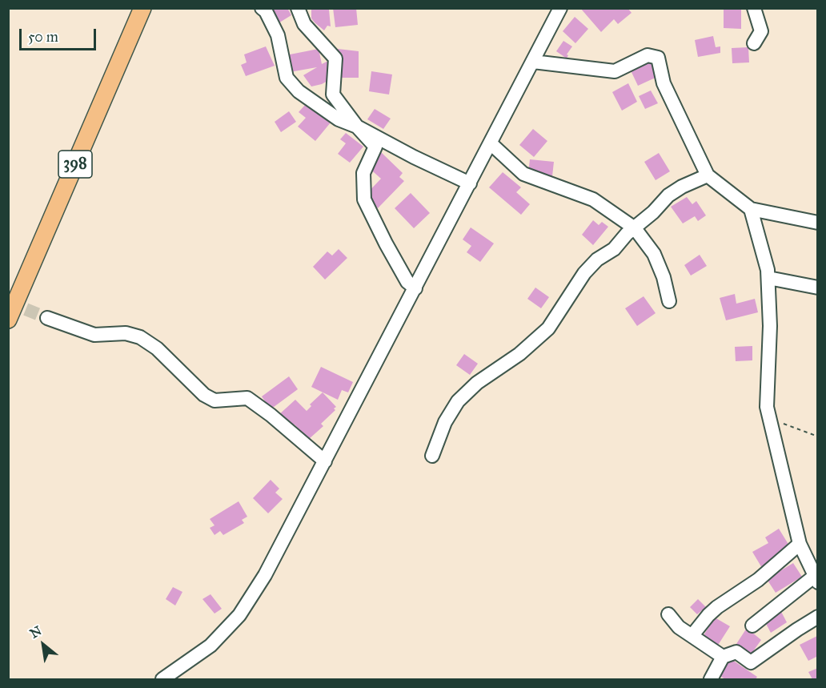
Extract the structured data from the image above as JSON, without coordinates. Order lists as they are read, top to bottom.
{
  "streets": {
    "main road": ["398"]
  },
  "scale_bar": "50 m",
  "north": "top left"
}
